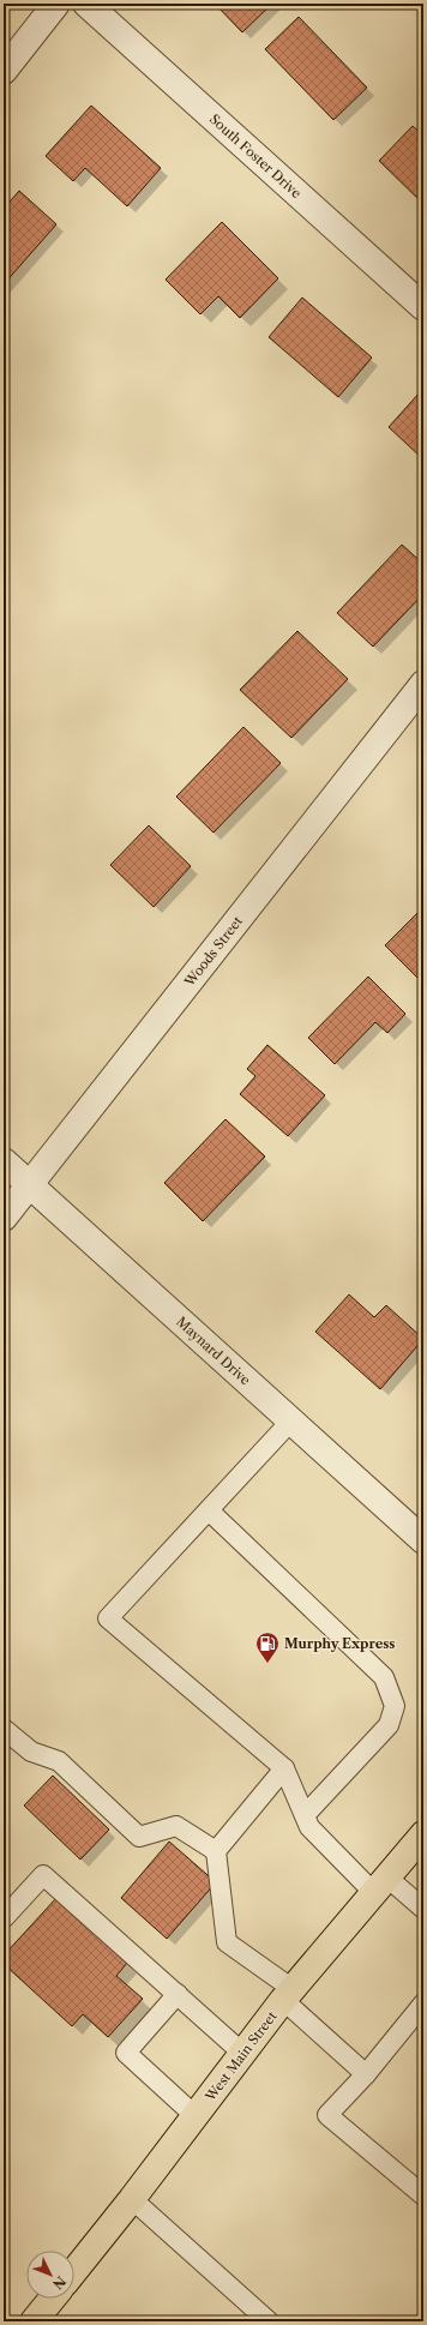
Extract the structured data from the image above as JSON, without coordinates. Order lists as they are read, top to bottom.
{
  "streets": {
    "main road": ["West Main Street"],
    "street": ["South Foster Drive", "Woods Street", "Maynard Drive"]
  },
  "crossings": [
    ["Woods Street", "Maynard Drive"]
  ],
  "places": {
    "fuel station": ["Murphy Express"]
  },
  "north": "bottom right"
}
